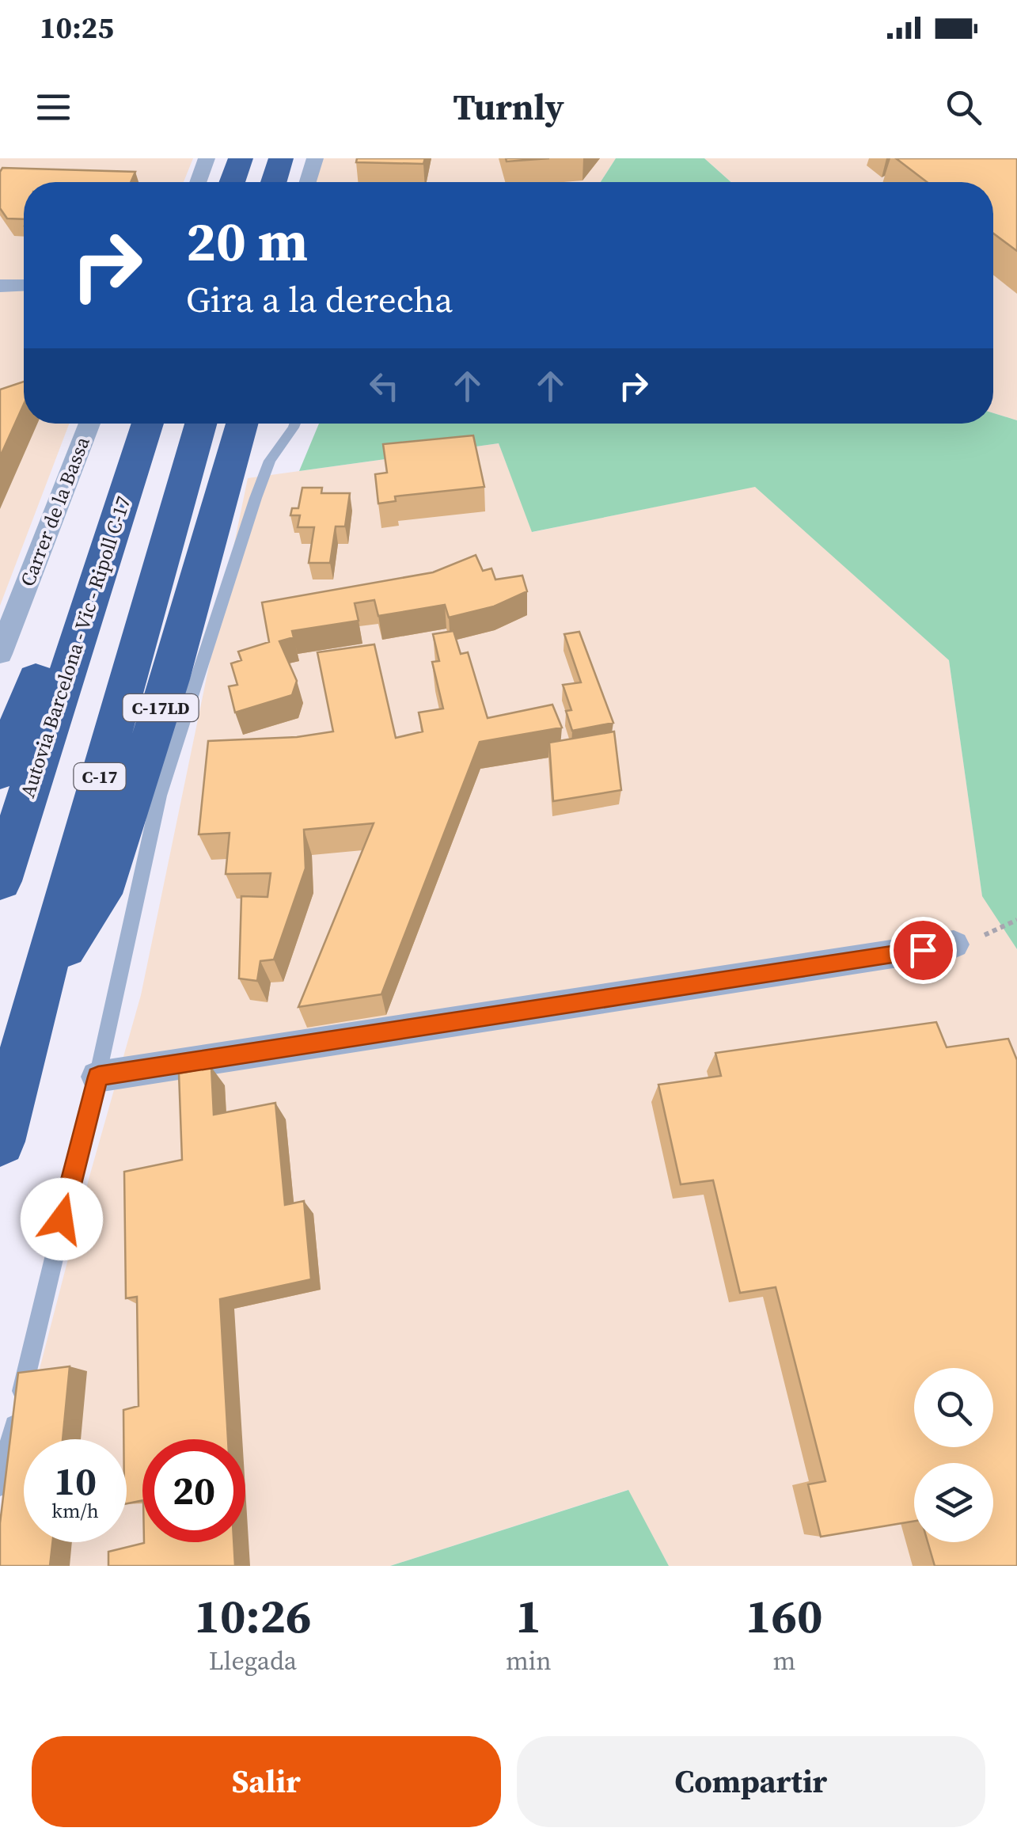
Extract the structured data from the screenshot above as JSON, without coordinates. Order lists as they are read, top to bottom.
{
  "streets": {
    "highway": ["Autovia Barcelona - Vic - Ripoll C-17", "C-17LD", "C-17"],
    "street": ["Carrer de la Bassa"]
  },
  "crossings": [
    ["C-17LD", "C-17"]
  ],
  "page": {
    "status": "10:25",
    "header": "Turnly",
    "turn": ["20 m", "Gira a la derecha"],
    "speed": "10 km/h",
    "limit": "20",
    "eta": [
      "10:26",
      "Llegada",
      "1",
      "min",
      "160",
      "m"
    ],
    "buttons": ["Salir", "Compartir"]
  }
}
